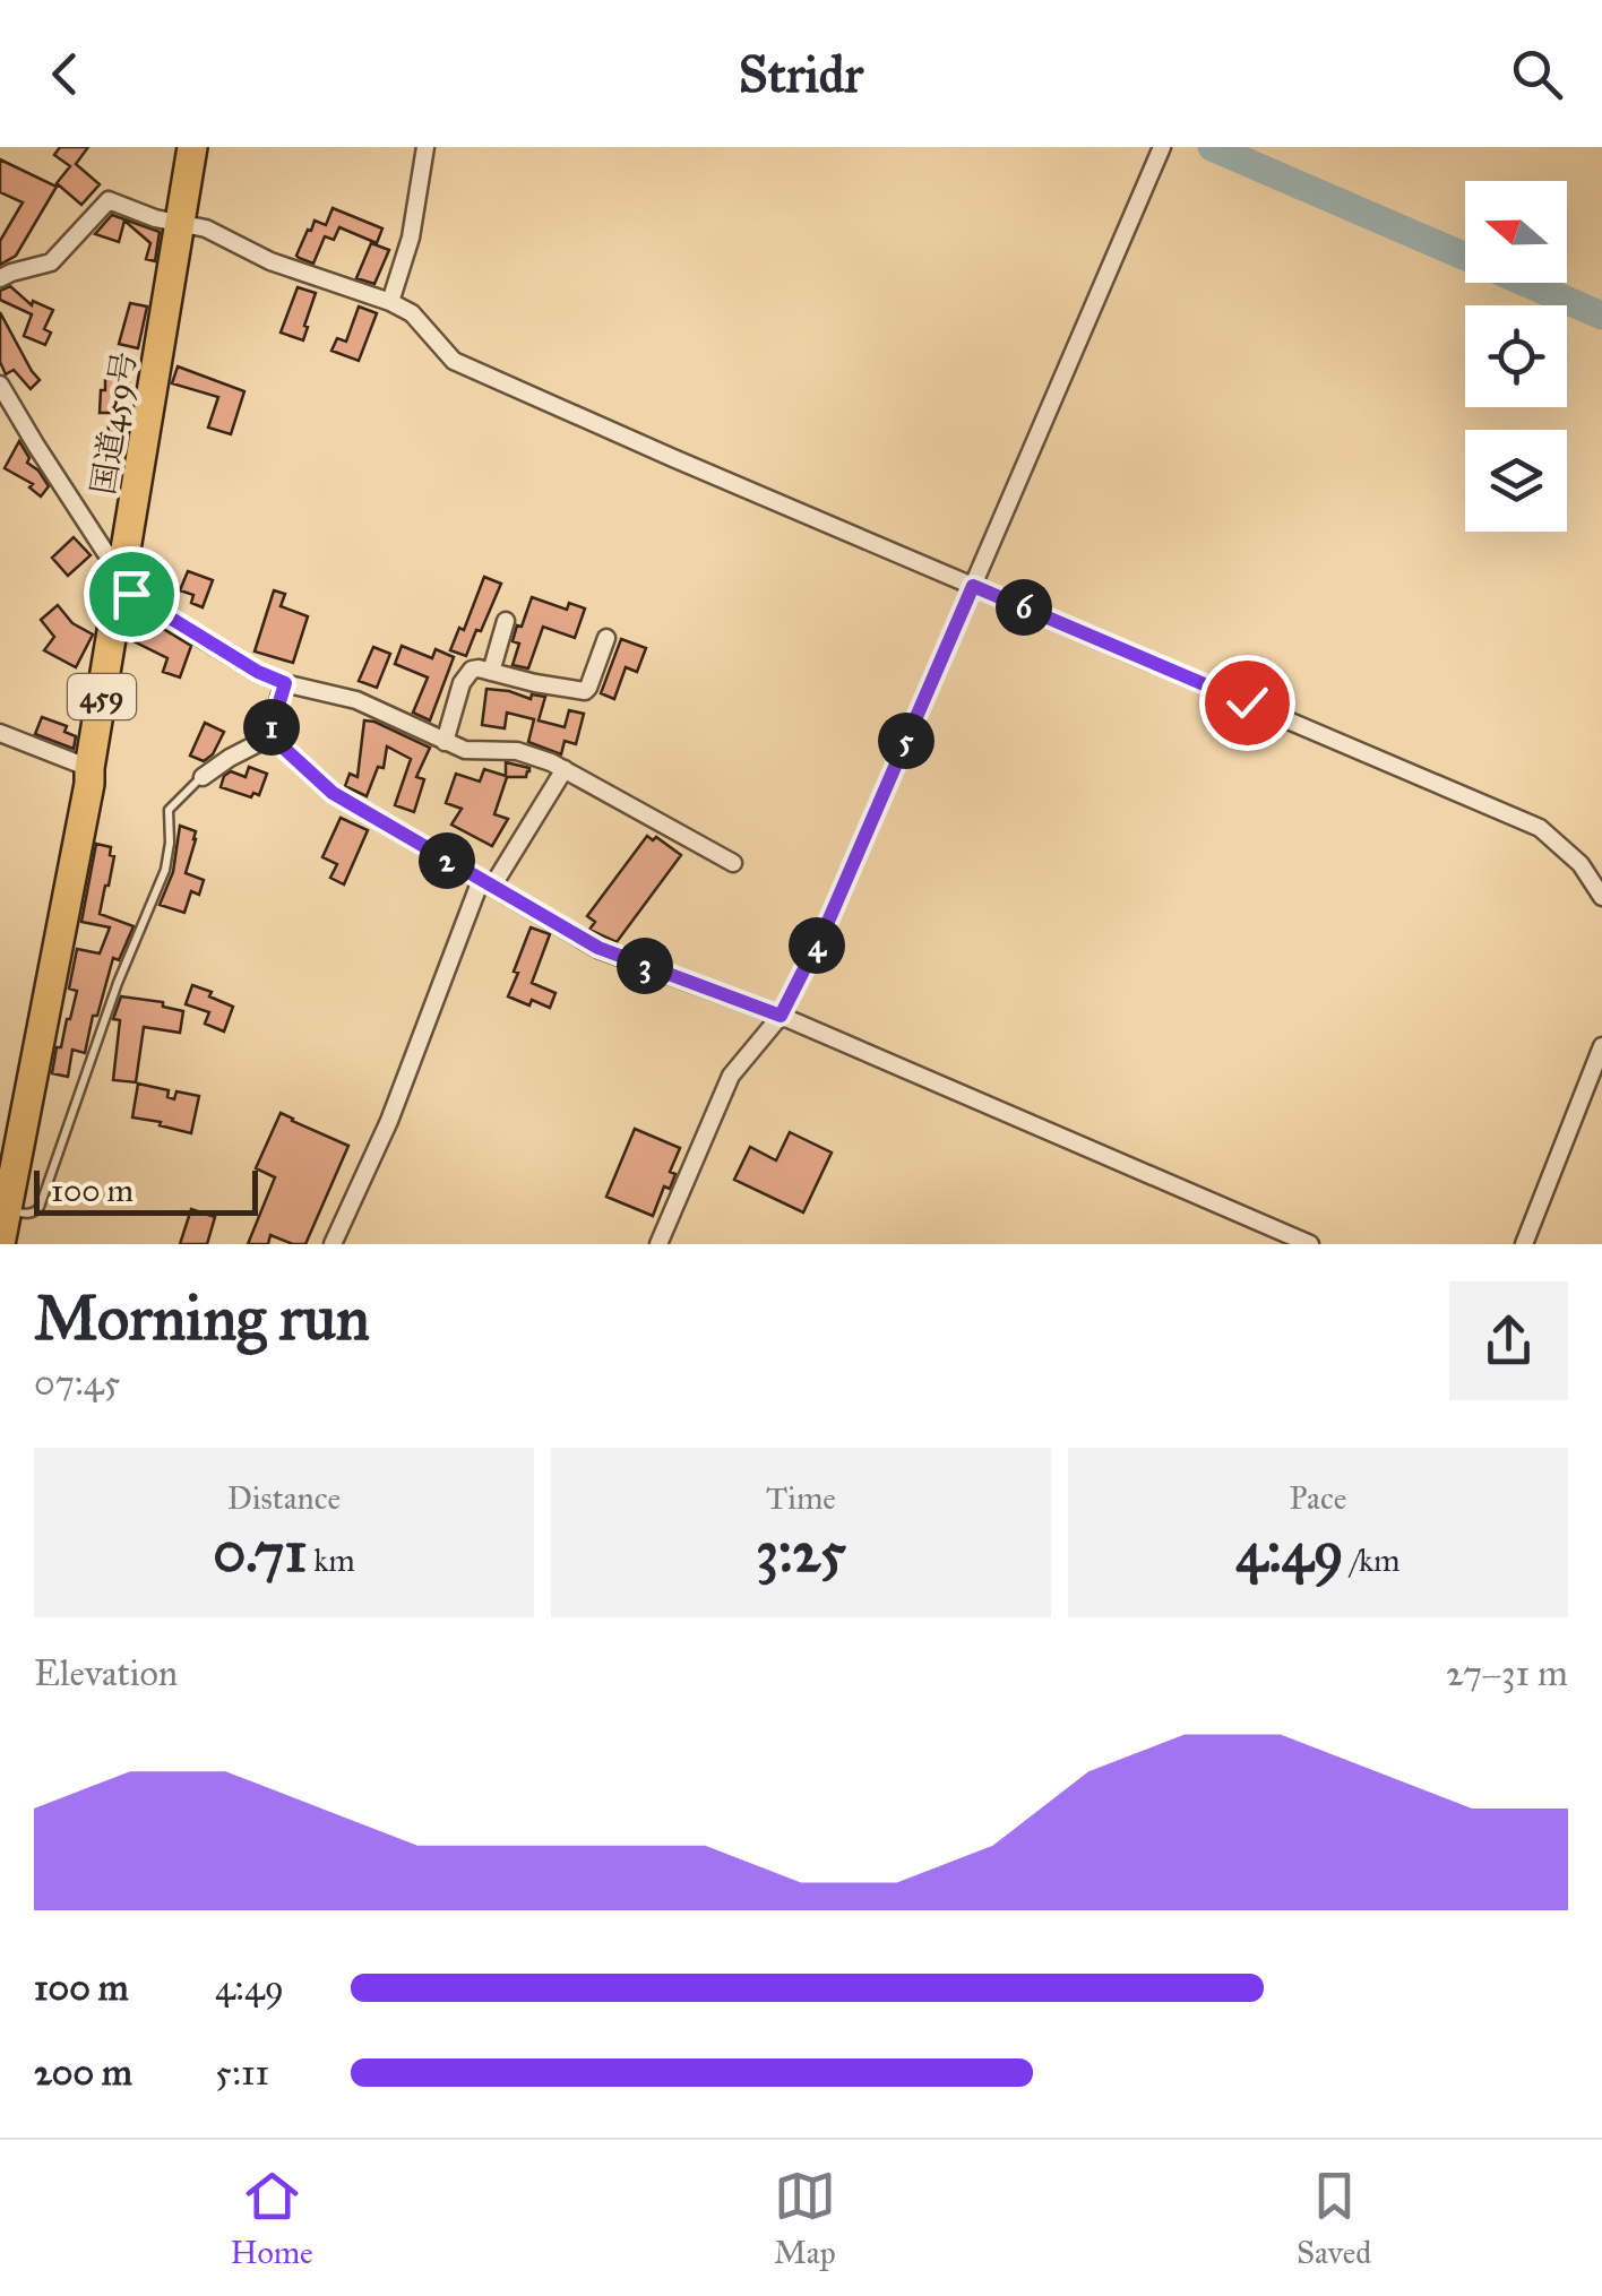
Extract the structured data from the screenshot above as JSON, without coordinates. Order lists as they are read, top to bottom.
{
  "streets": {
    "highway": ["国道459号", "459"]
  },
  "scale_bar": "100 m",
  "north": "left",
  "page": {
    "header": "Stridr",
    "pins": [
      "6",
      "1",
      "5",
      "2",
      "4",
      "3"
    ],
    "scale": "100 m",
    "heading": ["Morning run", "07:45"],
    "stats": [
      ["Distance", "0.71 km"],
      ["Time", "3:25"],
      ["Pace", "4:49 /km"]
    ],
    "chart": ["Elevation", "27–31 m"],
    "list": [
      {
        "name": "100 m",
        "note": "4:49"
      },
      {
        "name": "200 m",
        "note": "5:11"
      }
    ],
    "tabs": ["Home", "Map", "Saved"]
  }
}
